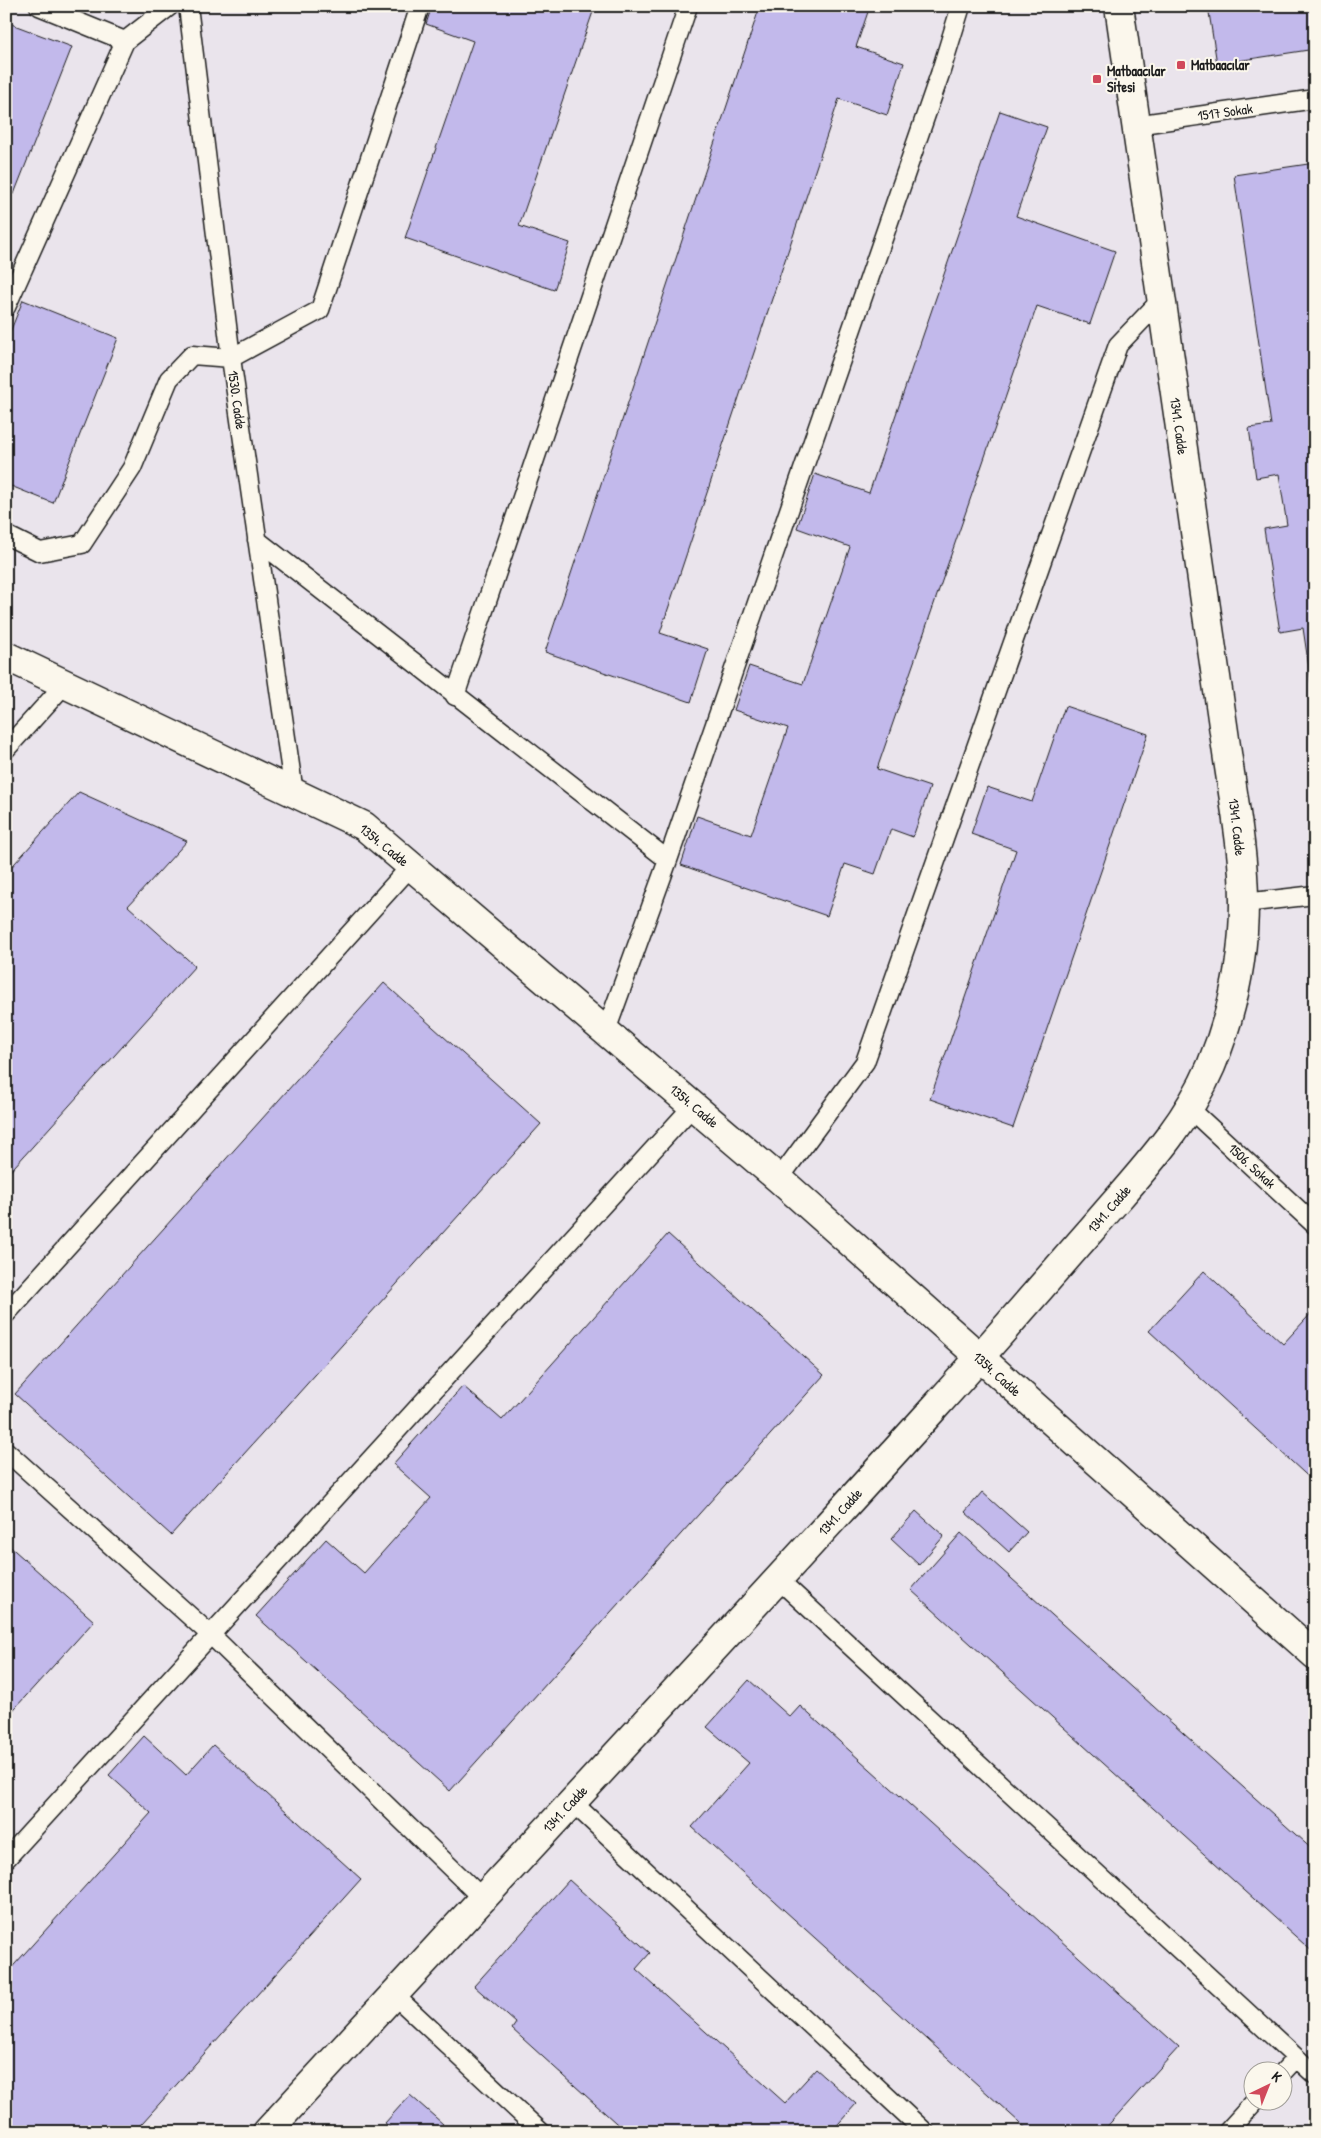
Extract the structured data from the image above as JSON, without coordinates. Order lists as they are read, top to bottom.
{
  "streets": {
    "street": ["1341. Cadde", "1354. Cadde"],
    "lane": ["1517 Sokak", "1530. Cadde", "1506. Sokak"]
  },
  "crossings": [
    ["1517 Sokak", "1341. Cadde"],
    ["1530. Cadde", "1354. Cadde"],
    ["1341. Cadde", "1354. Cadde"],
    ["1341. Cadde", "1506. Sokak"]
  ],
  "places": {
    "transit": ["Matbaacılar", "Matbaacılar Sitesi"]
  },
  "north": "top right"
}
